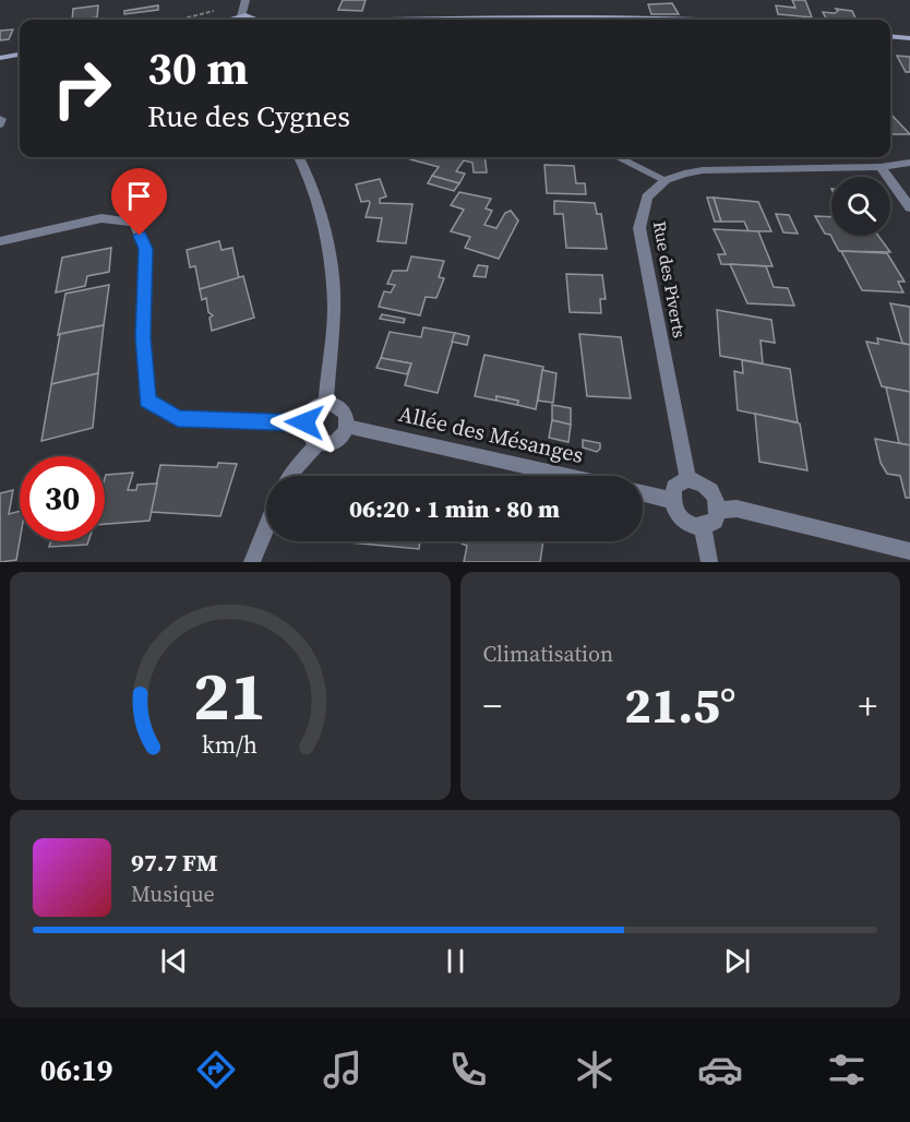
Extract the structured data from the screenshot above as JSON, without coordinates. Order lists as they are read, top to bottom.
{
  "streets": {
    "street": ["Rue des Piverts", "Allée des Mésanges"]
  },
  "page": {
    "turn": ["30 m", "Rue des Cygnes"],
    "limit": "30",
    "trip": "06:20 · 1 min · 80 m",
    "tile": "Climatisation",
    "heat": ["−", "21.5°", "+"],
    "song": ["97.7 FM", "Musique"],
    "tabs": "06:19",
    "gauge": ["21", "km/h"]
  }
}
